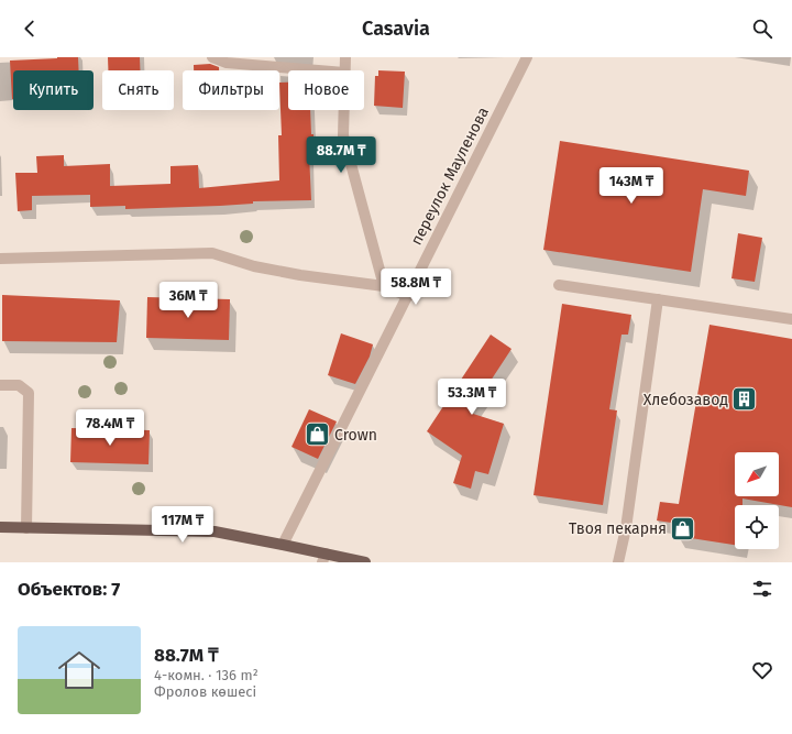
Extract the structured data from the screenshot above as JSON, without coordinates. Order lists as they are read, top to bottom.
{
  "streets": {
    "street": ["переулок Мауленова"]
  },
  "places": {
    "building": ["Хлебозавод"],
    "shop": ["Crown", "Твоя пекарня"]
  },
  "north": "bottom left",
  "page": {
    "header": "Casavia",
    "chip": [
      "Купить",
      "Снять",
      "Фильтры",
      "Новое"
    ],
    "price": [
      "88.7M ₸",
      "143M ₸",
      "58.8M ₸",
      "36M ₸",
      "53.3M ₸",
      "78.4M ₸",
      "117M ₸"
    ],
    "heading": "Объектов: 7",
    "list": [
      {
        "name": "88.7M ₸",
        "note": "4-комн. · 136 m² · Фролов көшесі"
      }
    ]
  }
}
